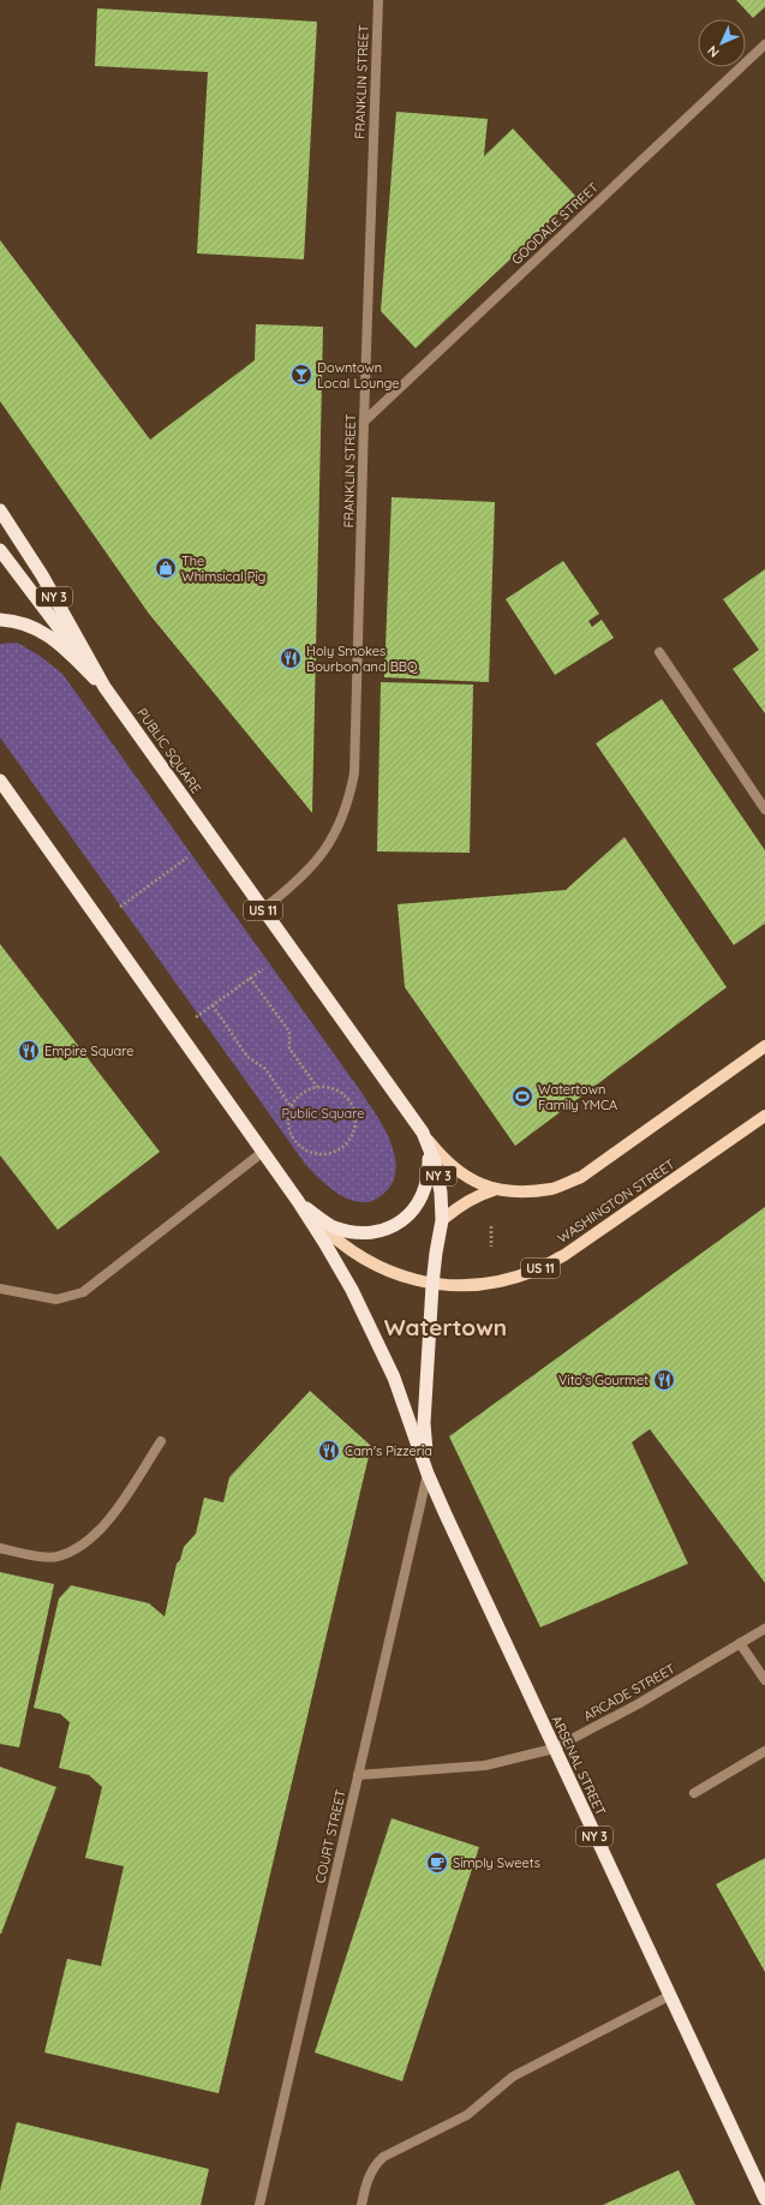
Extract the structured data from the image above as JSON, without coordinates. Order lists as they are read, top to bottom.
{
  "streets": {
    "highway": [
      "NY 3",
      "PUBLIC SQUARE",
      "US 11",
      "ARSENAL STREET"
    ],
    "main road": ["WASHINGTON STREET"],
    "street": [
      "FRANKLIN STREET",
      "GOODALE STREET",
      "ARCADE STREET",
      "COURT STREET"
    ]
  },
  "crossings": [
    ["FRANKLIN STREET", "GOODALE STREET"],
    ["FRANKLIN STREET", "PUBLIC SQUARE"],
    ["NY 3", "PUBLIC SQUARE"],
    ["NY 3", "US 11"],
    ["NY 3", "WASHINGTON STREET"],
    ["NY 3", "ARSENAL STREET"],
    ["NY 3", "COURT STREET"],
    ["PUBLIC SQUARE", "US 11"],
    ["PUBLIC SQUARE", "WASHINGTON STREET"],
    ["PUBLIC SQUARE", "ARSENAL STREET"],
    ["PUBLIC SQUARE", "COURT STREET"],
    ["US 11", "WASHINGTON STREET"],
    ["ARCADE STREET", "ARSENAL STREET"],
    ["ARCADE STREET", "COURT STREET"],
    ["ARSENAL STREET", "COURT STREET"]
  ],
  "districts": ["Watertown"],
  "parks": ["Public Square"],
  "places": {
    "bar": ["Downtown Local Lounge"],
    "shop": ["The Whimsical Pig"],
    "restaurant": [
      "Holy Smokes Bourbon and BBQ",
      "Empire Square",
      "Vito's Gourmet",
      "Cam's Pizzeria"
    ],
    "sports": ["Watertown Family YMCA"],
    "cafe": ["Simply Sweets"]
  },
  "north": "bottom left"
}
